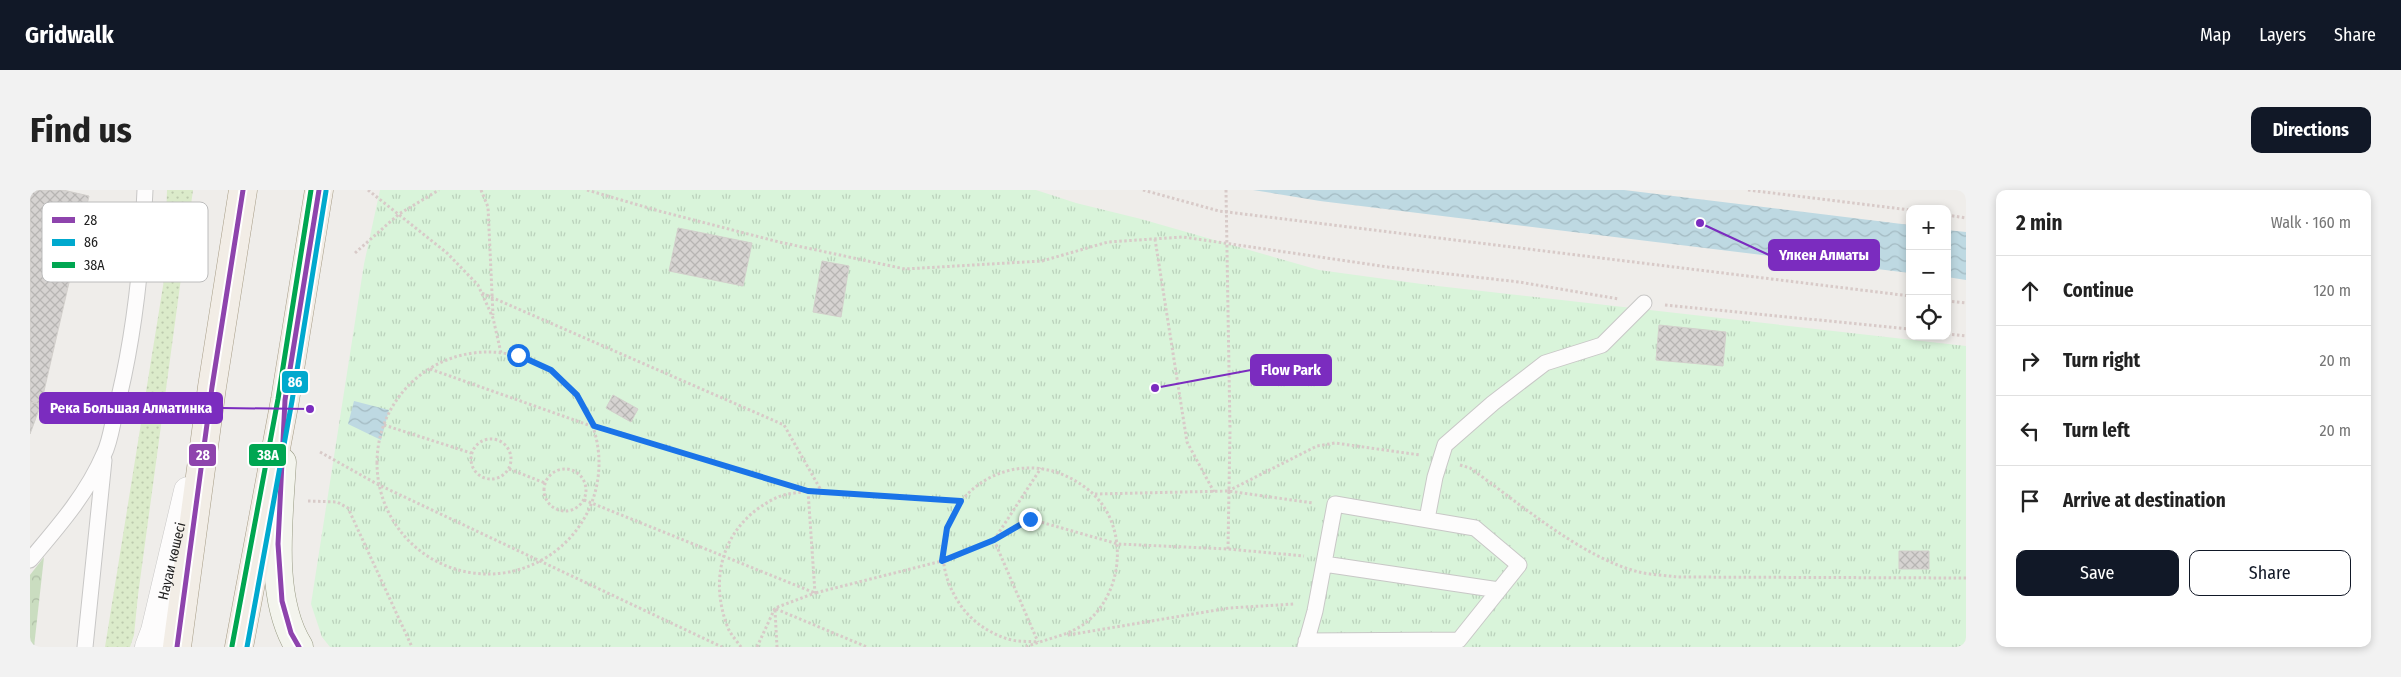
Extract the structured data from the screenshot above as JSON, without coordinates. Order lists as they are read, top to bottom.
{
  "streets": {
    "street": ["Науаи көшесі"]
  },
  "places": ["Үлкен Алматы", "Flow Park", "Река Большая Алматинка"],
  "lines": ["transit line 28", "transit line 38А", "transit line 86"],
  "legend": ["28", "86", "38А"],
  "page": {
    "header": "Gridwalk",
    "nav": ["Map", "Layers", "Share"],
    "buttons": [
      "Directions",
      ["Save", "Share"]
    ],
    "title": "Find us",
    "heading": ["2 min", "Walk · 160 m"],
    "map_buttons": ["+", "−"],
    "list": [
      ["Continue", "120 m"],
      ["Turn right", "20 m"],
      ["Turn left", "20 m"],
      "Arrive at destination"
    ]
  }
}
